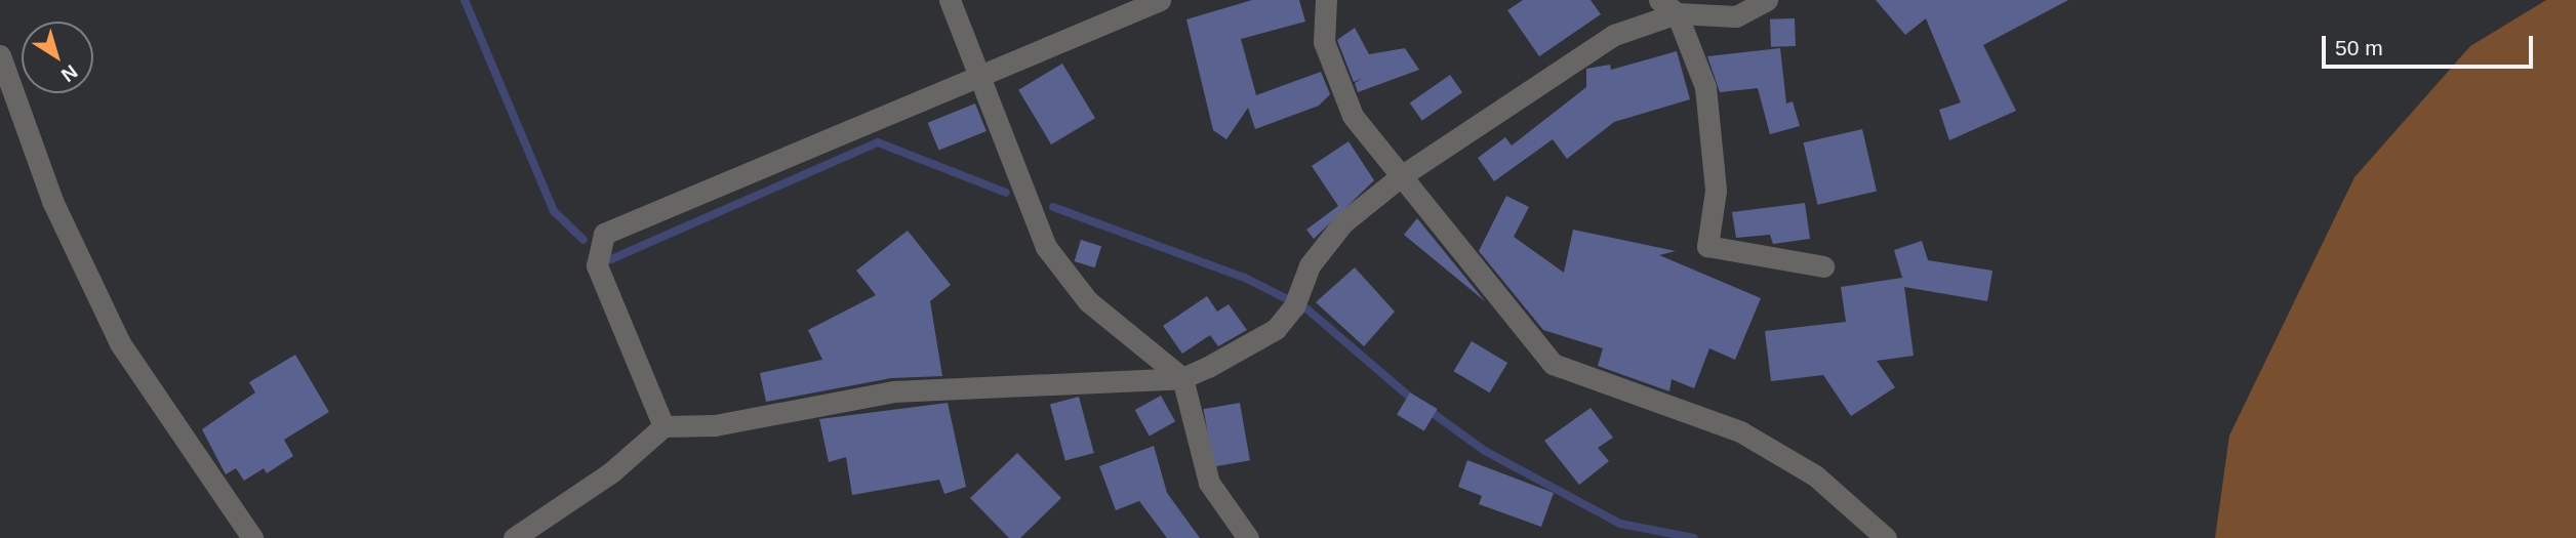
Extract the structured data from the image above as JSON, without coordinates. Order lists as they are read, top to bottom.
{
  "scale_bar": "50 m",
  "north": "bottom right"
}
